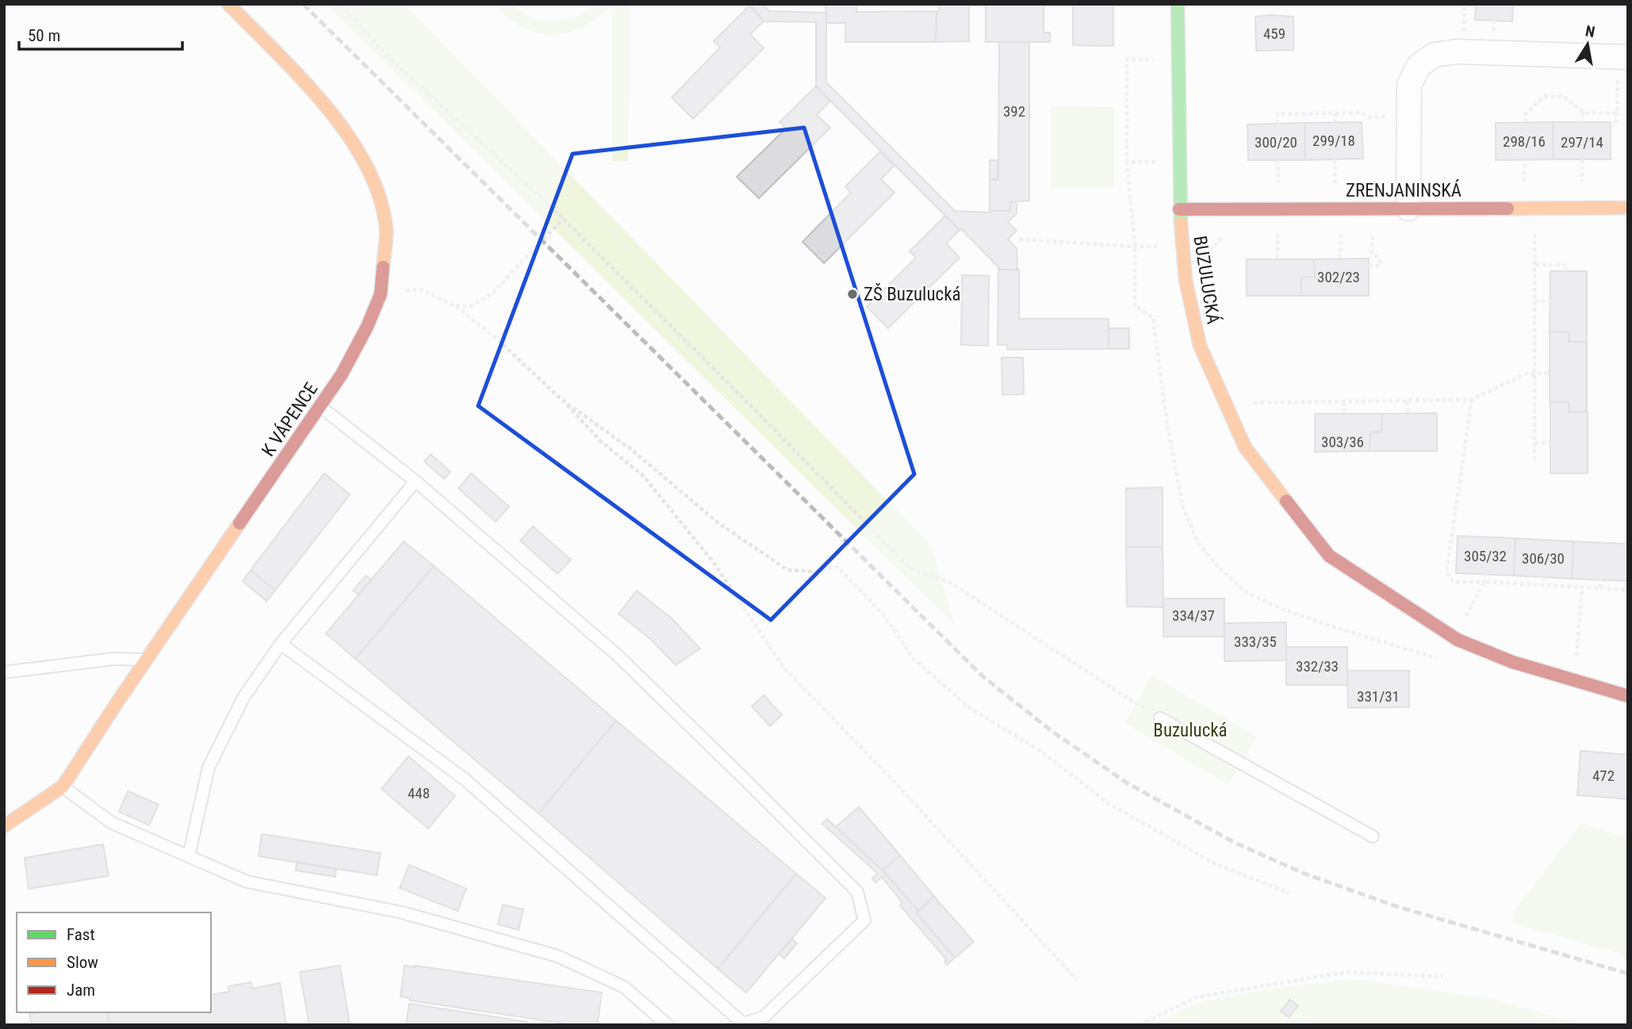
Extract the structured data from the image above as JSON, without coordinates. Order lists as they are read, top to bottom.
{
  "streets": {
    "street": ["ZRENJANINSKÁ", "BUZULUCKÁ", "K VÁPENCE"]
  },
  "crossings": [
    ["ZRENJANINSKÁ", "BUZULUCKÁ"]
  ],
  "parks": ["Buzulucká"],
  "places": ["ZŠ Buzulucká"],
  "house_numbers": [
    "459",
    "392",
    "299/18",
    "298/16",
    "300/20",
    "297/14",
    "302/23",
    "303/36",
    "305/32",
    "306/30",
    "334/37",
    "333/35",
    "332/33",
    "331/31",
    "472",
    "448"
  ],
  "legend": ["Fast", "Slow", "Jam"],
  "scale_bar": "50 m",
  "north": "top"
}
